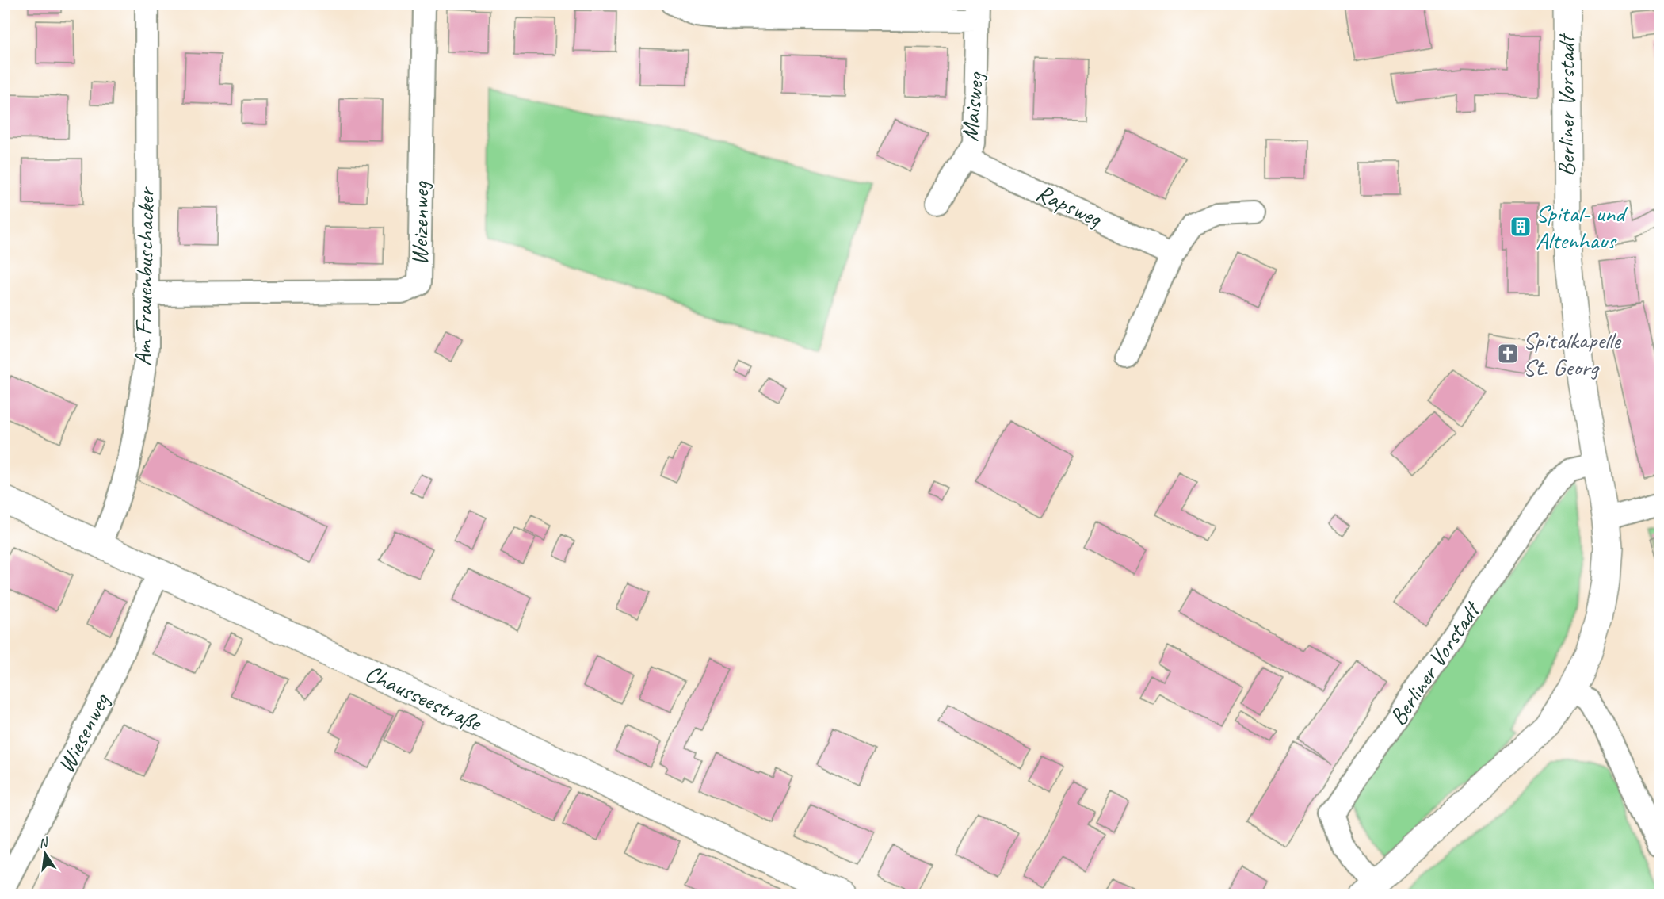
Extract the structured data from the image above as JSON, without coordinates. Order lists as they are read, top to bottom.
{
  "streets": {
    "main road": ["Berliner Vorstadt", "Chausseestraße"],
    "street": [
      "Maisweg",
      "Rapsweg",
      "Weizenweg",
      "Am Frauenbuschacker",
      "Wiesenweg"
    ]
  },
  "crossings": [
    ["Maisweg", "Rapsweg"],
    ["Weizenweg", "Am Frauenbuschacker"],
    ["Am Frauenbuschacker", "Chausseestraße"],
    ["Chausseestraße", "Wiesenweg"]
  ],
  "places": {
    "building": ["Spital- und Altenhaus"],
    "church": ["Spitalkapelle St. Georg"]
  },
  "north": "top"
}
